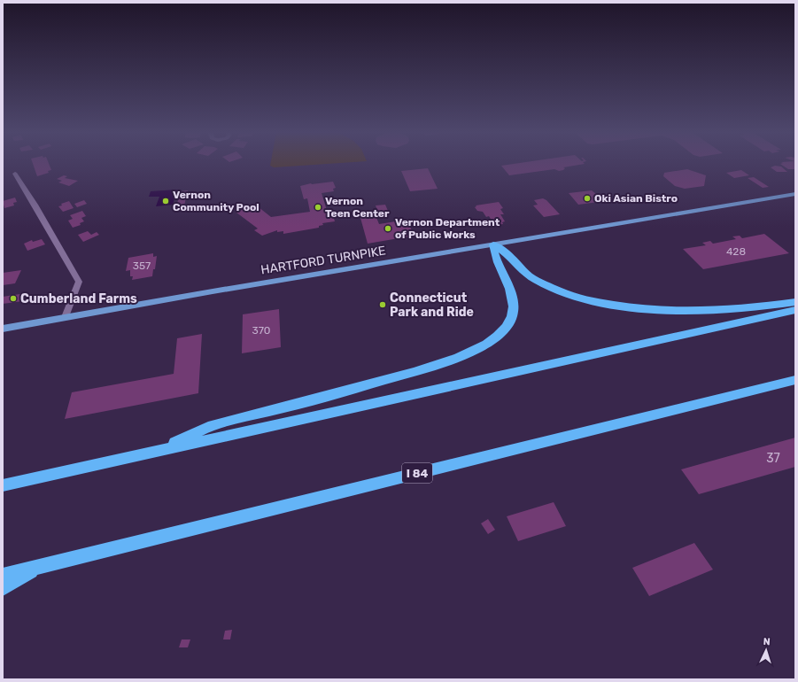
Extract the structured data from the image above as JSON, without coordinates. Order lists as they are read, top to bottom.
{
  "streets": {
    "highway": ["I 84"],
    "main road": ["HARTFORD TURNPIKE"]
  },
  "places": [
    "Oki Asian Bistro",
    "Vernon Community Pool",
    "Vernon Teen Center",
    "Vernon Department of Public Works",
    "Cumberland Farms",
    "Connecticut Park and Ride"
  ],
  "house_numbers": [
    "428",
    "357",
    "370",
    "37"
  ],
  "north": "top"
}
